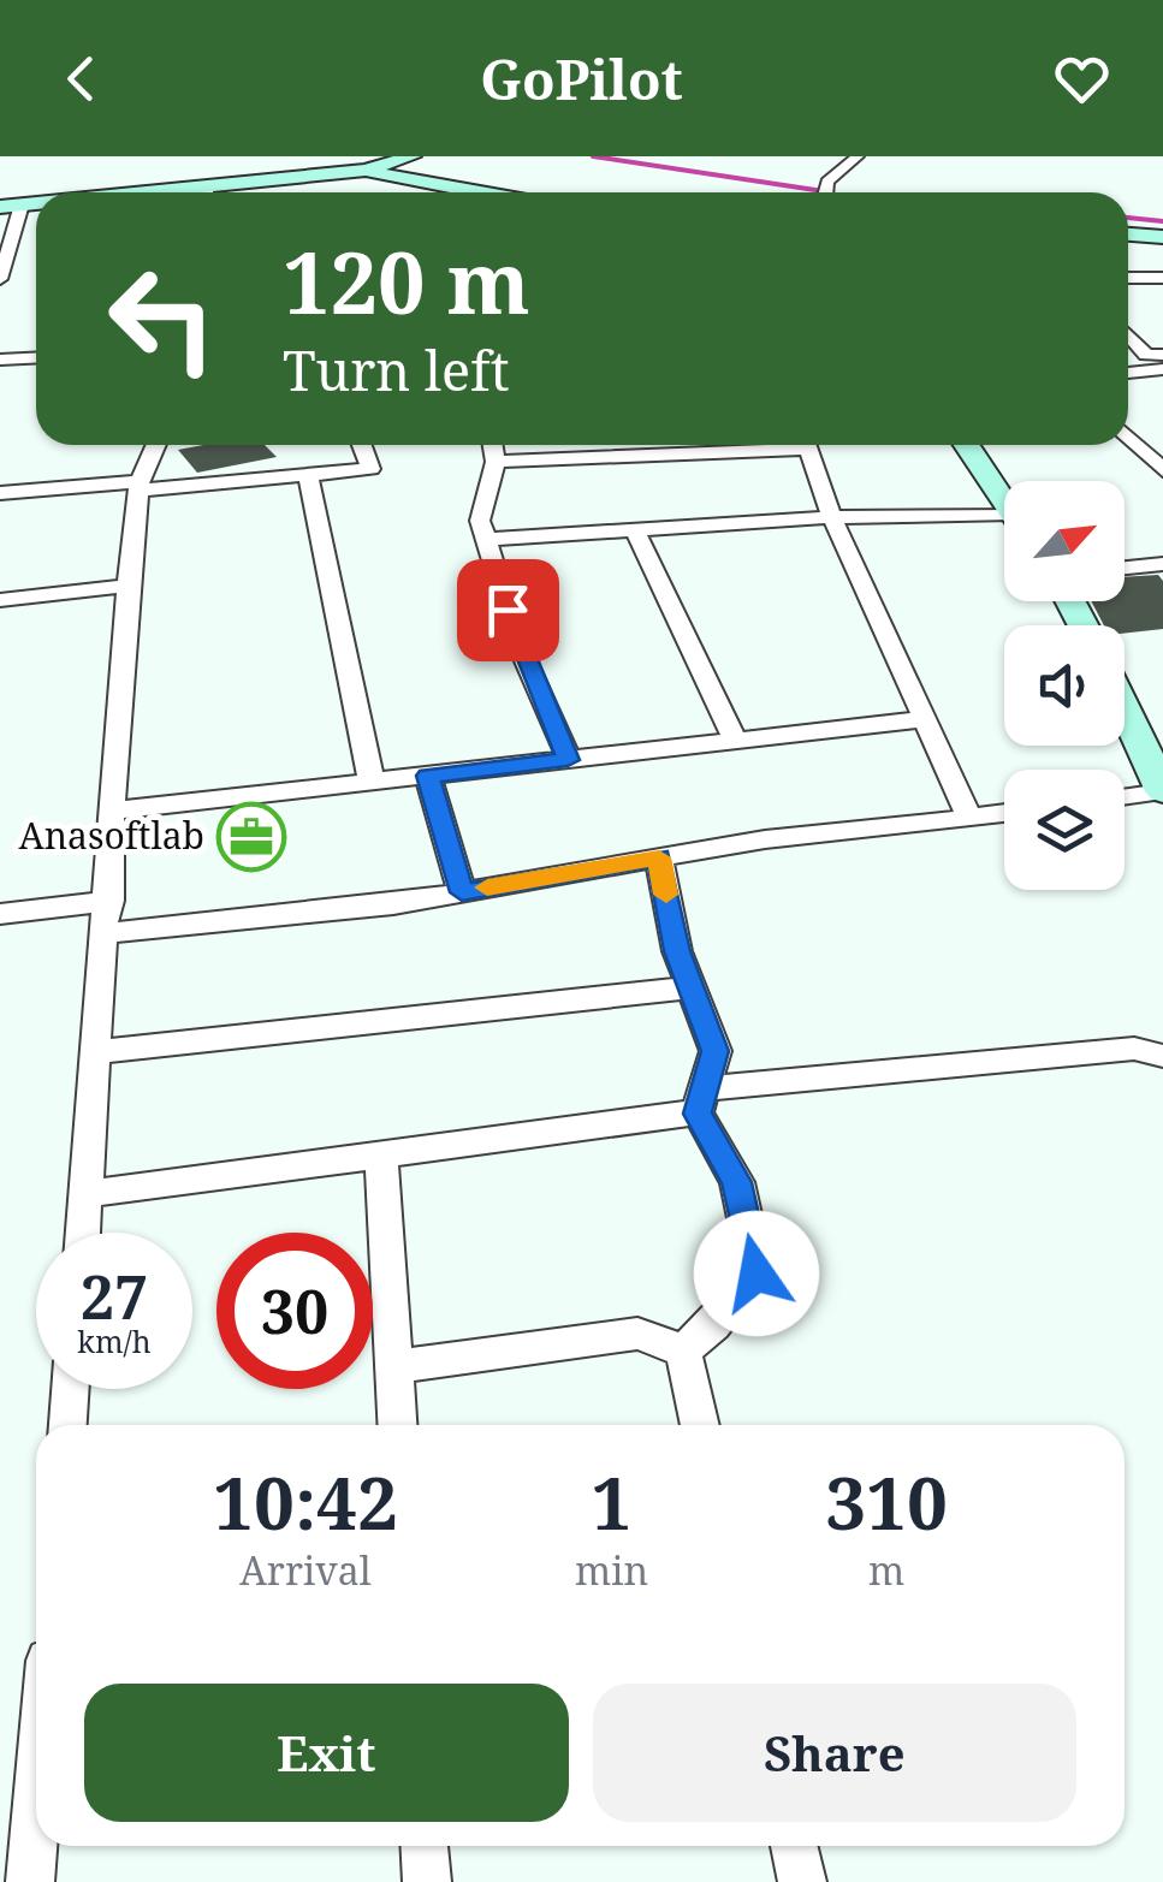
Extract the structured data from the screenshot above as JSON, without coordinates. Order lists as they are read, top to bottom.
{
  "places": {
    "office": ["Anasoftlab"]
  },
  "north": "top right",
  "page": {
    "header": "GoPilot",
    "turn": ["120 m", "Turn left"],
    "speed": "27 km/h",
    "limit": "30",
    "eta": [
      "10:42",
      "Arrival",
      "1",
      "min",
      "310",
      "m"
    ],
    "buttons": ["Exit", "Share"]
  }
}
